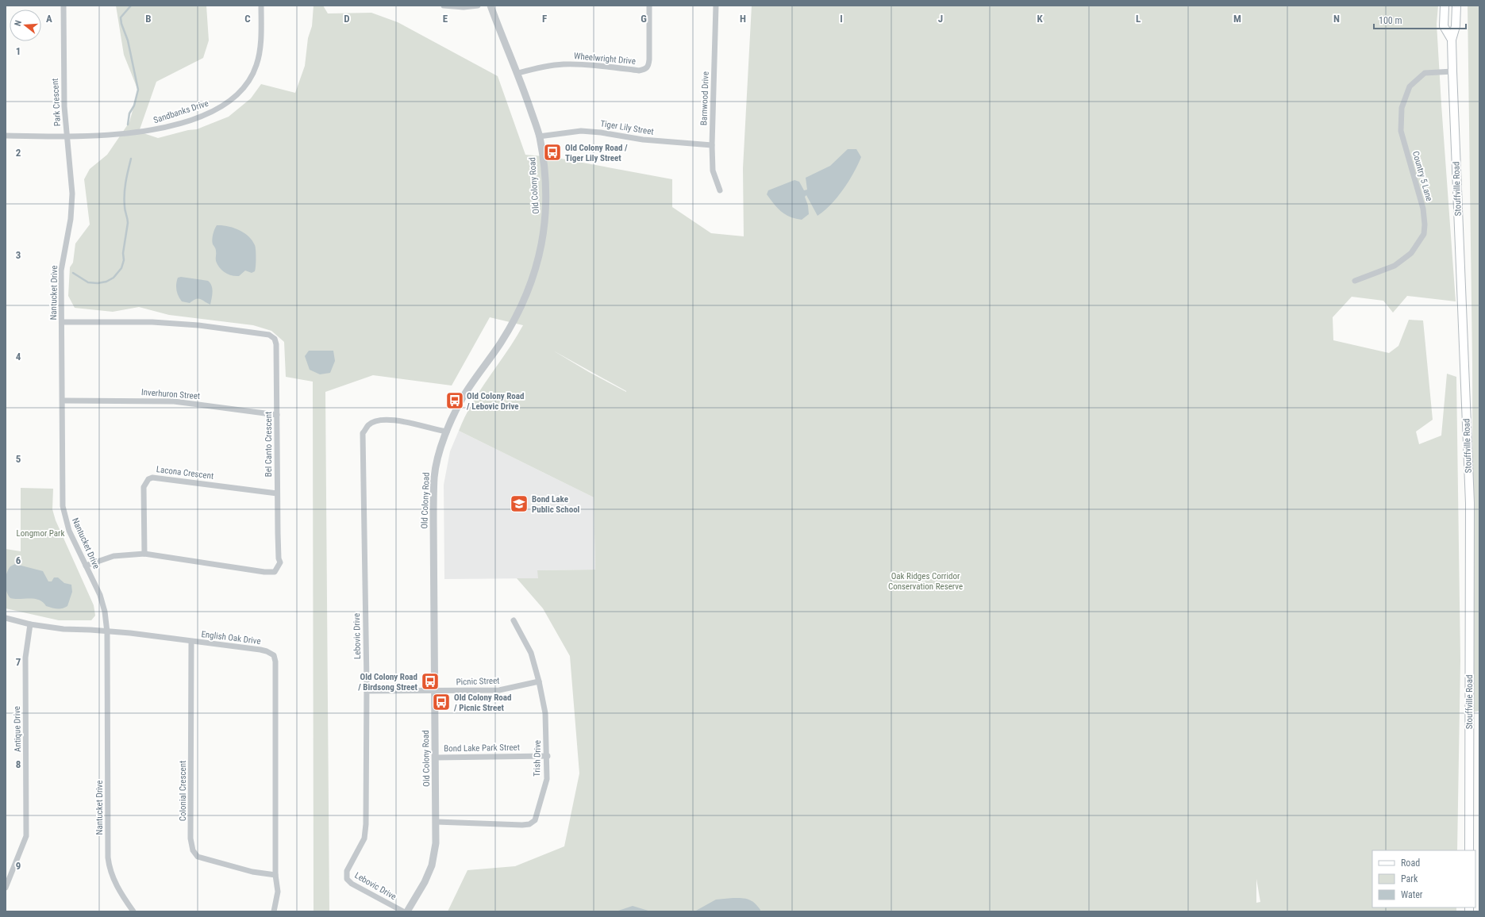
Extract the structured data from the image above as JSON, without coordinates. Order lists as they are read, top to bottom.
{
  "streets": {
    "main road": ["Stouffville Road"],
    "street": [
      "Wheelwright Drive",
      "Barnwood Drive",
      "Park Crescent",
      "Sandbanks Drive",
      "Tiger Lily Street",
      "Country 5 Lane",
      "Old Colony Road",
      "Nantucket Drive",
      "Inverhuron Street",
      "Bel Canto Crescent",
      "Lacona Crescent",
      "Lebovic Drive",
      "English Oak Drive",
      "Picnic Street",
      "Antique Drive",
      "Bond Lake Park Street",
      "Trish Drive",
      "Colonial Crescent"
    ]
  },
  "crossings": [
    ["Wheelwright Drive", "Old Colony Road"],
    ["Barnwood Drive", "Tiger Lily Street"],
    ["Park Crescent", "Sandbanks Drive"],
    ["Park Crescent", "Nantucket Drive"],
    ["Sandbanks Drive", "Nantucket Drive"],
    ["Tiger Lily Street", "Old Colony Road"],
    ["Country 5 Lane", "Stouffville Road"],
    ["Old Colony Road", "Lebovic Drive"],
    ["Old Colony Road", "Picnic Street"],
    ["Old Colony Road", "Bond Lake Park Street"],
    ["Old Colony Road", "Trish Drive"],
    ["Nantucket Drive", "Inverhuron Street"],
    ["Nantucket Drive", "Bel Canto Crescent"],
    ["Nantucket Drive", "English Oak Drive"],
    ["Inverhuron Street", "Bel Canto Crescent"],
    ["Bel Canto Crescent", "Lacona Crescent"],
    ["Lebovic Drive", "Picnic Street"],
    ["English Oak Drive", "Antique Drive"],
    ["English Oak Drive", "Colonial Crescent"],
    ["Picnic Street", "Trish Drive"],
    ["Bond Lake Park Street", "Trish Drive"]
  ],
  "parks": ["Longmor Park", "Oak Ridges Corridor Conservation Reserve"],
  "places": {
    "bus stop": [
      "Old Colony Road / Tiger Lily Street",
      "Old Colony Road / Lebovic Drive",
      "Old Colony Road / Birdsong Street",
      "Old Colony Road / Picnic Street"
    ],
    "school or university": ["Bond Lake Public School"]
  },
  "legend": ["Road", "Park", "Water"],
  "scale_bar": "100 m",
  "north": "left",
  "grid": {
    "columns": [
      "A",
      "B",
      "C",
      "D",
      "E",
      "F",
      "G",
      "H",
      "I",
      "J",
      "K",
      "L",
      "M",
      "N"
    ],
    "rows": [
      "1",
      "2",
      "3",
      "4",
      "5",
      "6",
      "7",
      "8",
      "9"
    ]
  }
}
